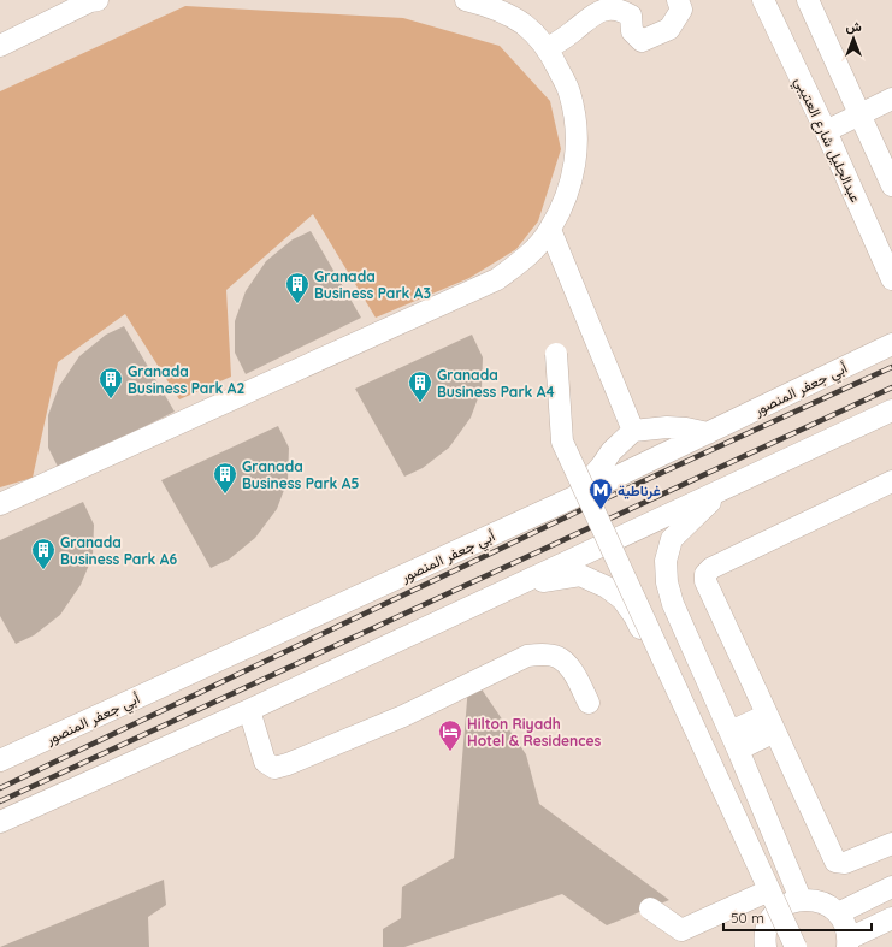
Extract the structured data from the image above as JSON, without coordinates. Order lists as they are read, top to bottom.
{
  "streets": {
    "street": ["عبدالجليل شارع العتيبي", "أبي جعفر المنصور"]
  },
  "places": {
    "building": [
      "Granada Business Park A3",
      "Granada Business Park A2",
      "Granada Business Park A4",
      "Granada Business Park A5",
      "Granada Business Park A6"
    ],
    "metro station": ["غرناطية"],
    "hotel": ["Hilton Riyadh Hotel & Residences"]
  },
  "scale_bar": "50 m",
  "north": "top"
}
